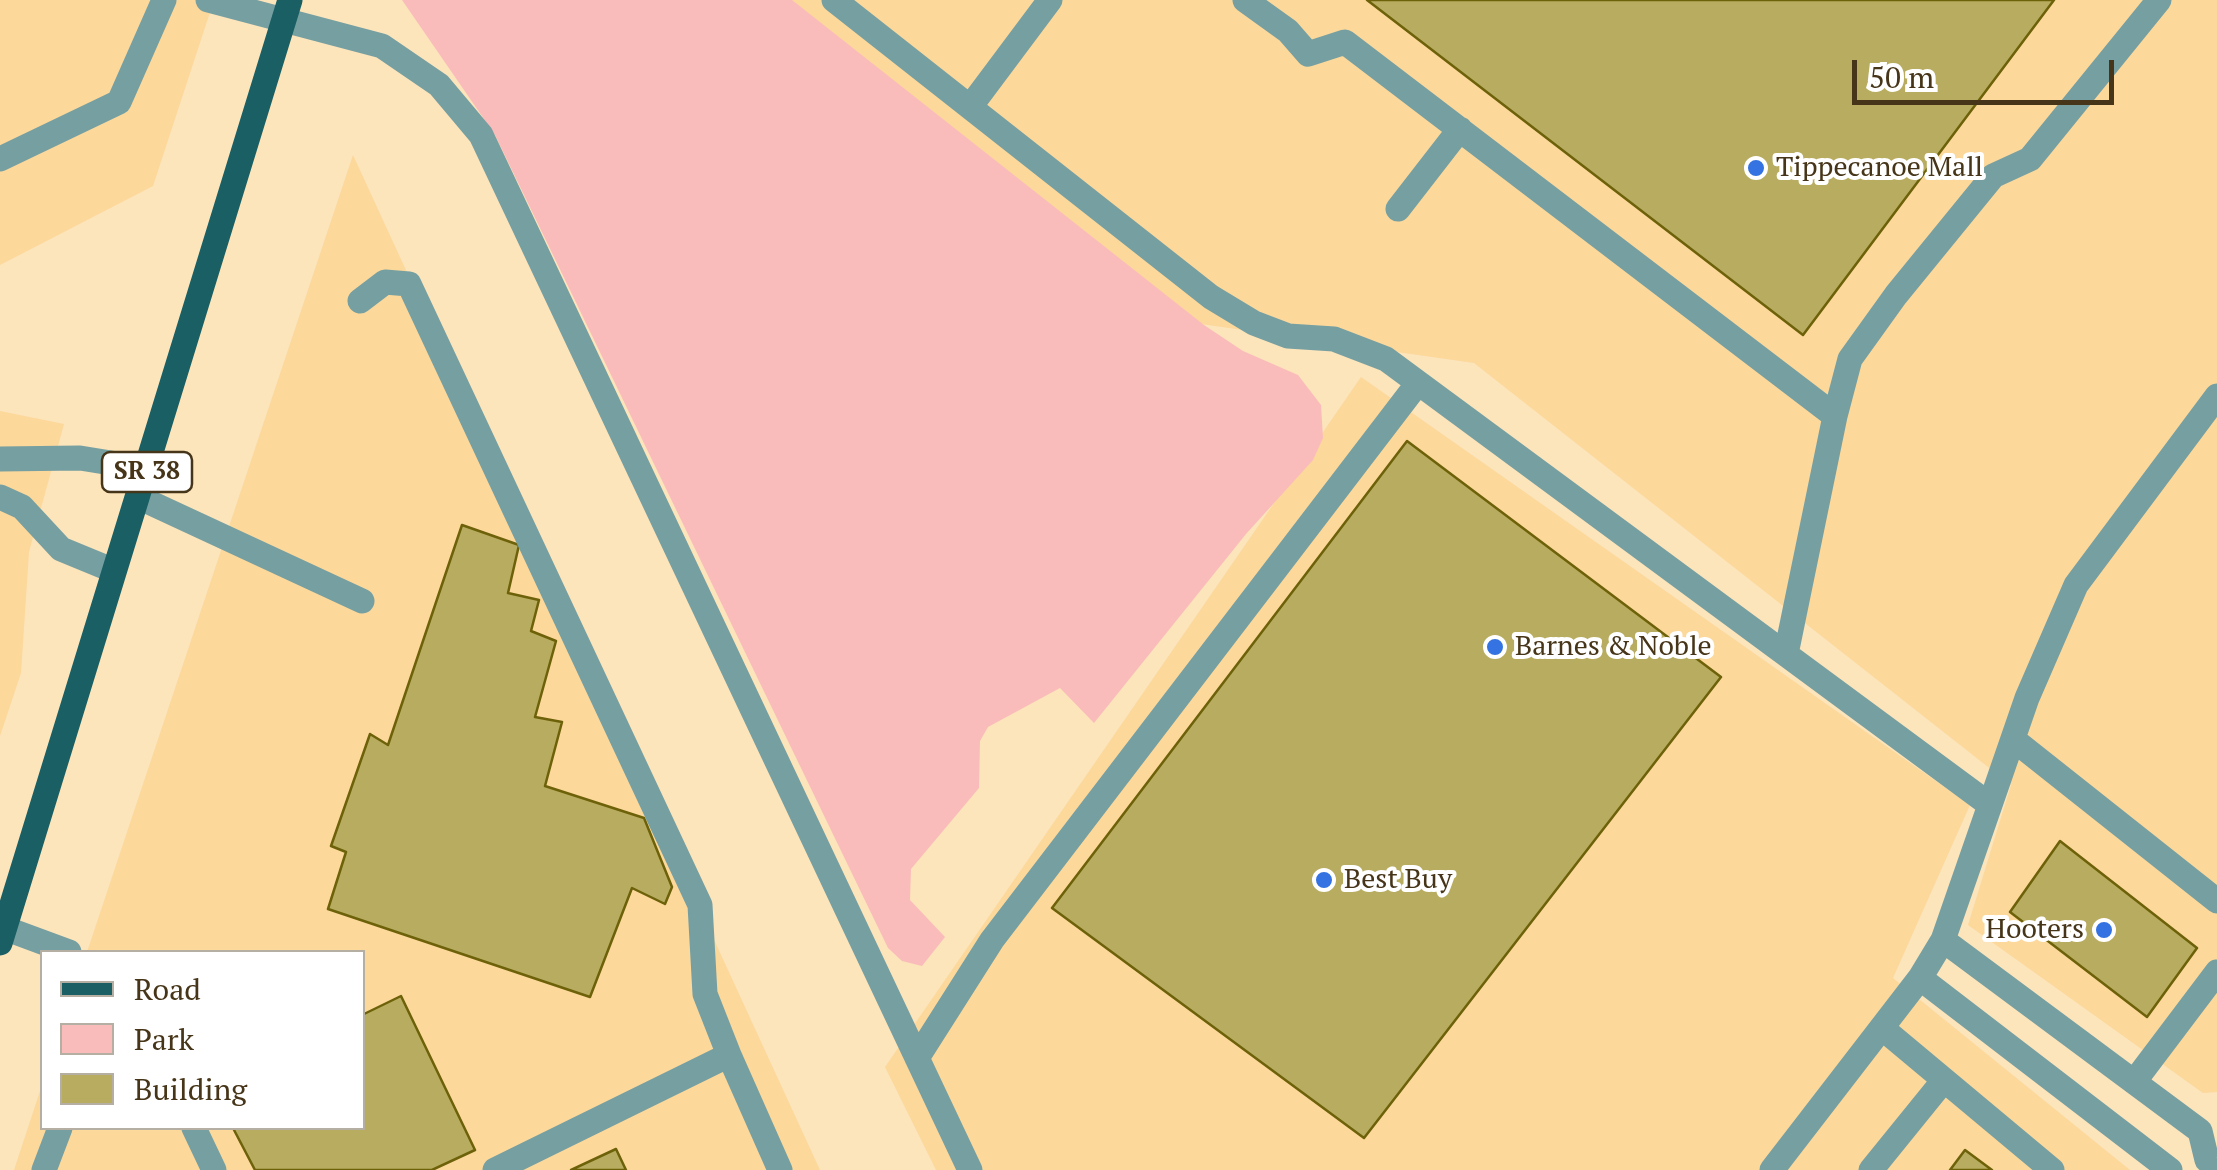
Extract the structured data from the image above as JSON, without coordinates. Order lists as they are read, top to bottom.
{
  "streets": {
    "main road": ["SR 38"]
  },
  "places": [
    "Tippecanoe Mall",
    "Barnes & Noble",
    "Best Buy",
    "Hooters"
  ],
  "legend": ["Road", "Park", "Building"],
  "scale_bar": "50 m"
}
